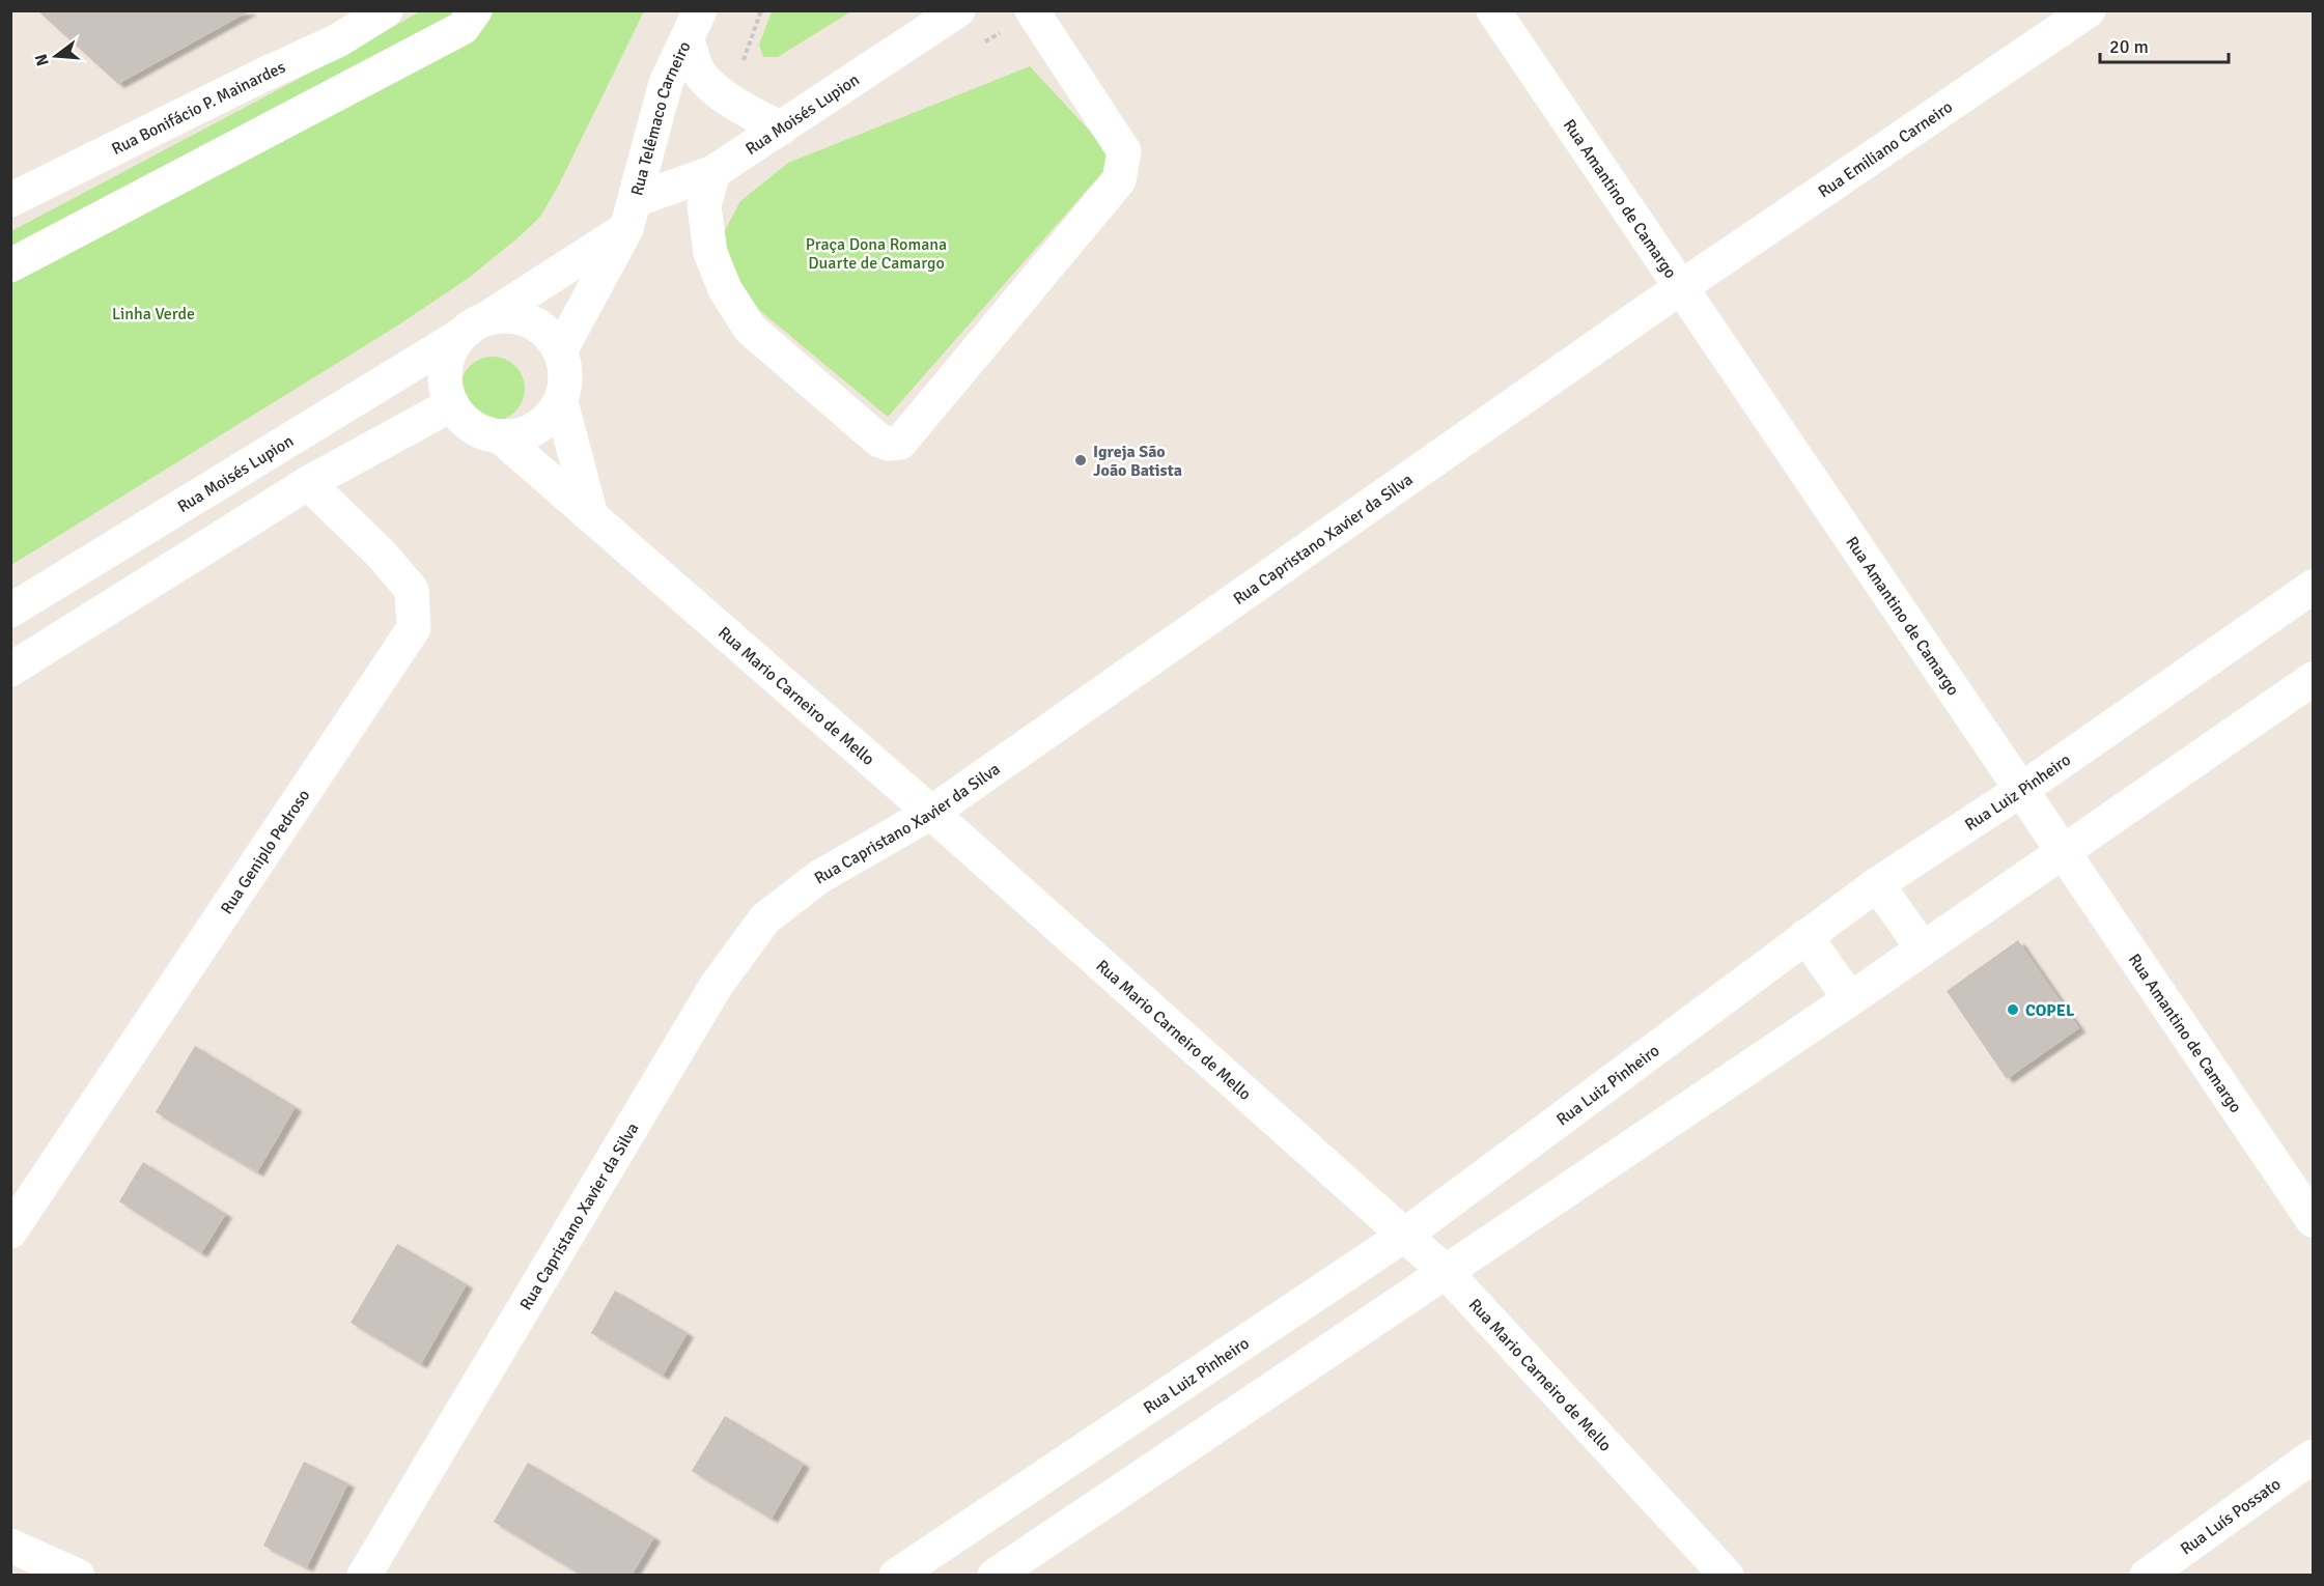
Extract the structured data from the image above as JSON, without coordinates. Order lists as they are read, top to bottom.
{
  "streets": {
    "street": [
      "Rua Bonifácio P. Mainardes",
      "Rua Moisés Lupion",
      "Rua Telêmaco Carneiro",
      "Rua Emiliano Carneiro",
      "Rua Amantino de Camargo",
      "Rua Capristano Xavier da Silva",
      "Rua Mario Carneiro de Mello",
      "Rua Luiz Pinheiro",
      "Rua Geniplo Pedroso",
      "Rua Luís Possato"
    ]
  },
  "crossings": [
    ["Rua Moisés Lupion", "Rua Telêmaco Carneiro"],
    ["Rua Moisés Lupion", "Rua Mario Carneiro de Mello"],
    ["Rua Emiliano Carneiro", "Rua Amantino de Camargo"],
    ["Rua Emiliano Carneiro", "Rua Capristano Xavier da Silva"],
    ["Rua Amantino de Camargo", "Rua Capristano Xavier da Silva"],
    ["Rua Amantino de Camargo", "Rua Luiz Pinheiro"],
    ["Rua Capristano Xavier da Silva", "Rua Mario Carneiro de Mello"],
    ["Rua Mario Carneiro de Mello", "Rua Luiz Pinheiro"]
  ],
  "parks": ["Praça Dona Romana Duarte de Camargo", "Linha Verde"],
  "places": ["Igreja São João Batista", "COPEL"],
  "scale_bar": "20 m",
  "north": "left"
}
